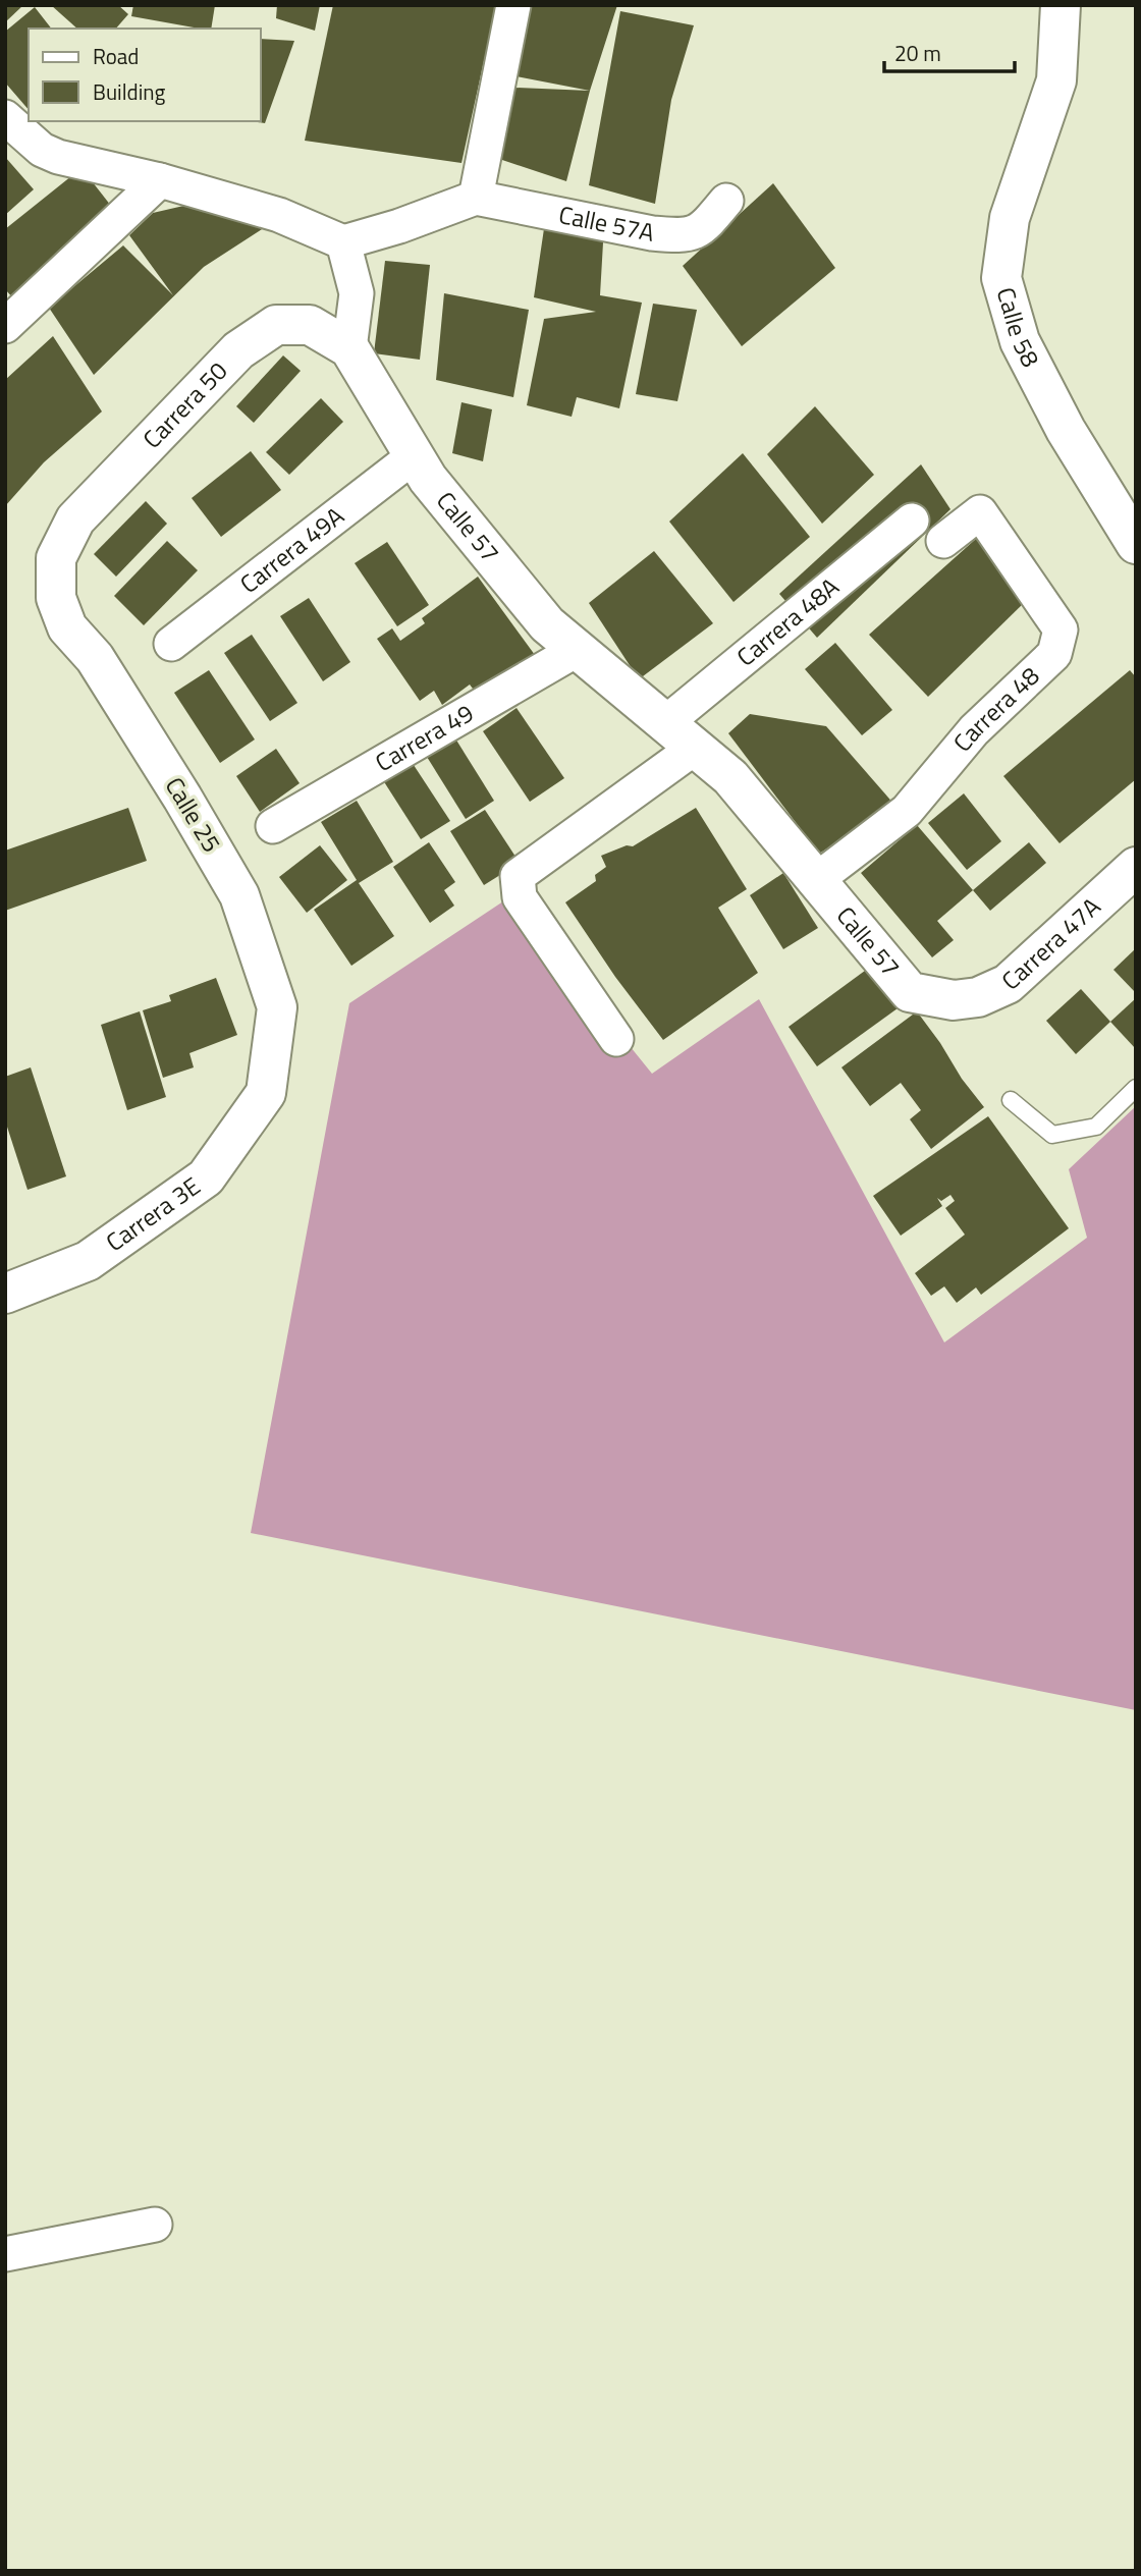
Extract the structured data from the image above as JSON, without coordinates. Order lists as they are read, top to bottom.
{
  "streets": {
    "main road": [
      "Calle 58",
      "Carrera 50",
      "Calle 57",
      "Calle 25",
      "Carrera 47A",
      "Carrera 3E"
    ],
    "street": [
      "Calle 57A",
      "Carrera 49A",
      "Carrera 48A",
      "Carrera 48",
      "Carrera 49"
    ]
  },
  "crossings": [
    ["Carrera 50", "Calle 57"],
    ["Carrera 50", "Calle 25"],
    ["Calle 57", "Carrera 49A"],
    ["Calle 57", "Carrera 48A"],
    ["Calle 57", "Carrera 48"],
    ["Calle 57", "Carrera 49"],
    ["Calle 57", "Carrera 47A"],
    ["Calle 25", "Carrera 3E"]
  ],
  "legend": ["Road", "Building"],
  "scale_bar": "20 m"
}
